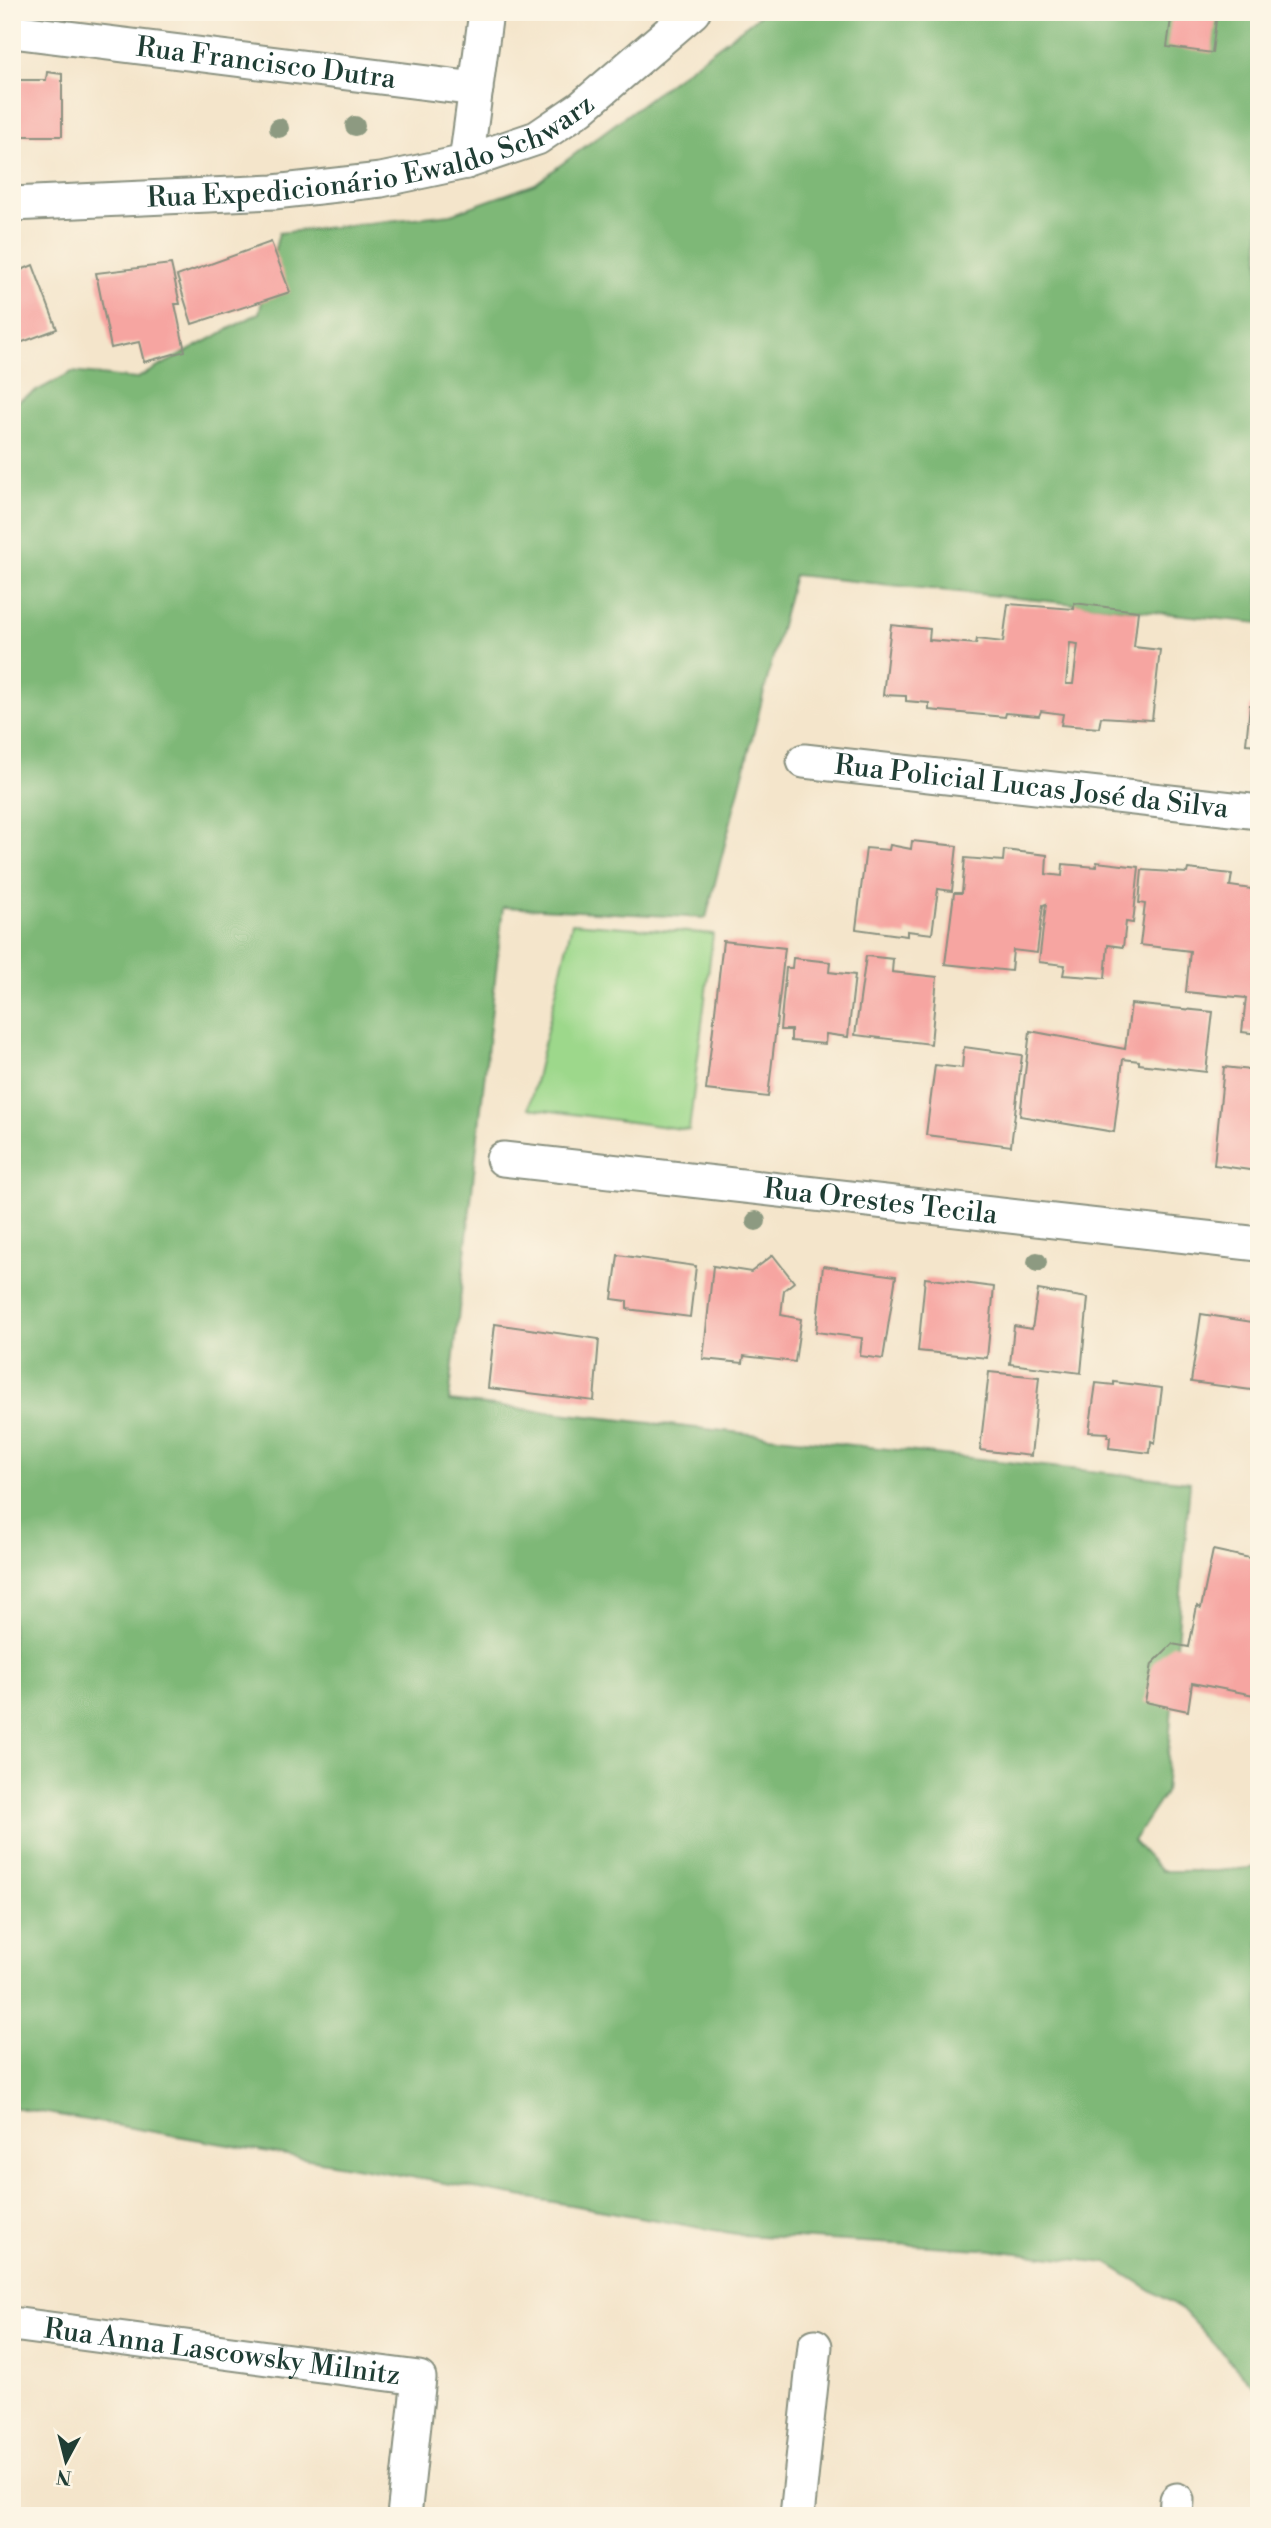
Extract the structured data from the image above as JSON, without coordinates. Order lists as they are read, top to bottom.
{
  "streets": {
    "street": [
      "Rua Francisco Dutra",
      "Rua Expedicionário Ewaldo Schwarz",
      "Rua Policial Lucas José da Silva",
      "Rua Orestes Tecila",
      "Rua Anna Lascowsky Milnitz"
    ]
  },
  "north": "bottom"
}
